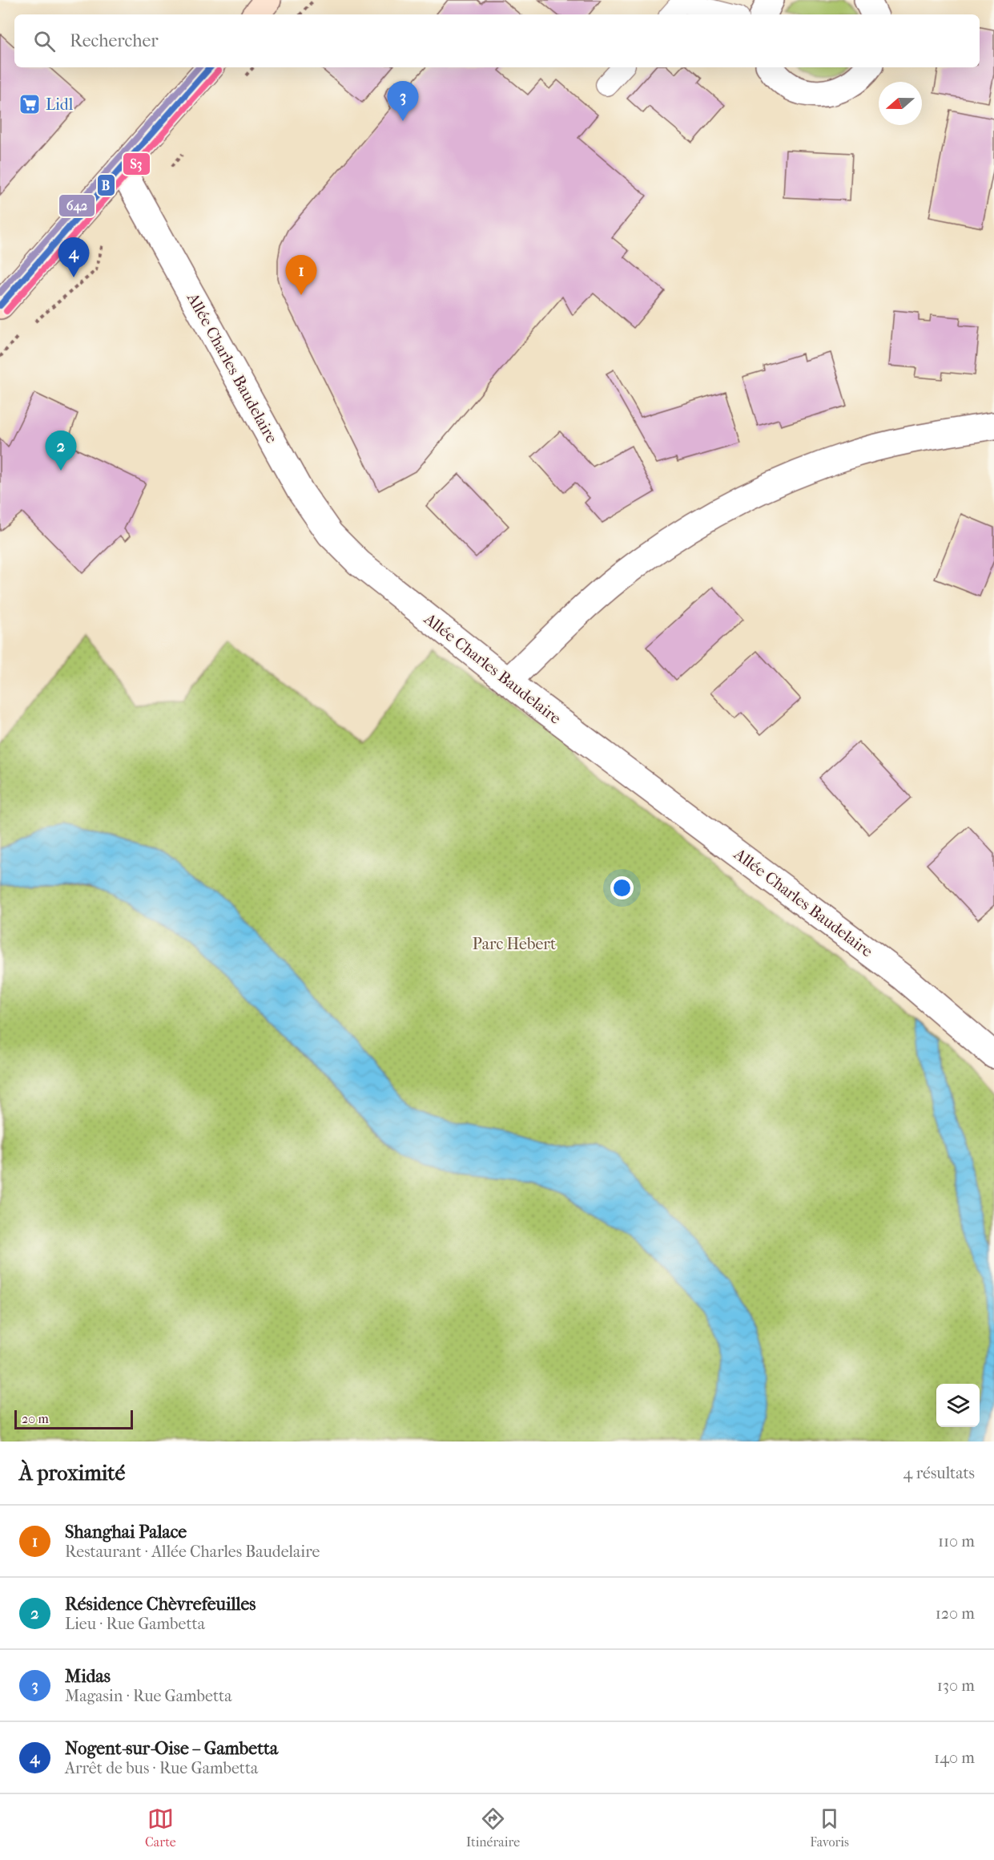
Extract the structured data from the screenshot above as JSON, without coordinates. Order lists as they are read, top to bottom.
{
  "streets": {
    "street": ["Allée Charles Baudelaire"]
  },
  "parks": ["Parc Hebert"],
  "places": {
    "supermarket": ["Lidl"]
  },
  "lines": ["transit line B", "transit line 642", "transit line S3"],
  "scale_bar": "20 m",
  "north": "left",
  "page": {
    "search": "Rechercher",
    "pins": [
      "3",
      "4",
      "1",
      "2"
    ],
    "scale": "20 m",
    "heading": ["À proximité", "4 résultats"],
    "list": [
      {
        "mark": "1",
        "name": "Shanghai Palace",
        "note": "Restaurant · Allée Charles Baudelaire",
        "value": "110 m"
      },
      {
        "mark": "2",
        "name": "Résidence Chèvrefeuilles",
        "note": "Lieu · Rue Gambetta",
        "value": "120 m"
      },
      {
        "mark": "3",
        "name": "Midas",
        "note": "Magasin · Rue Gambetta",
        "value": "130 m"
      },
      {
        "mark": "4",
        "name": "Nogent-sur-Oise – Gambetta",
        "note": "Arrêt de bus · Rue Gambetta",
        "value": "140 m"
      }
    ],
    "nav": ["Carte", "Itinéraire", "Favoris"]
  }
}
